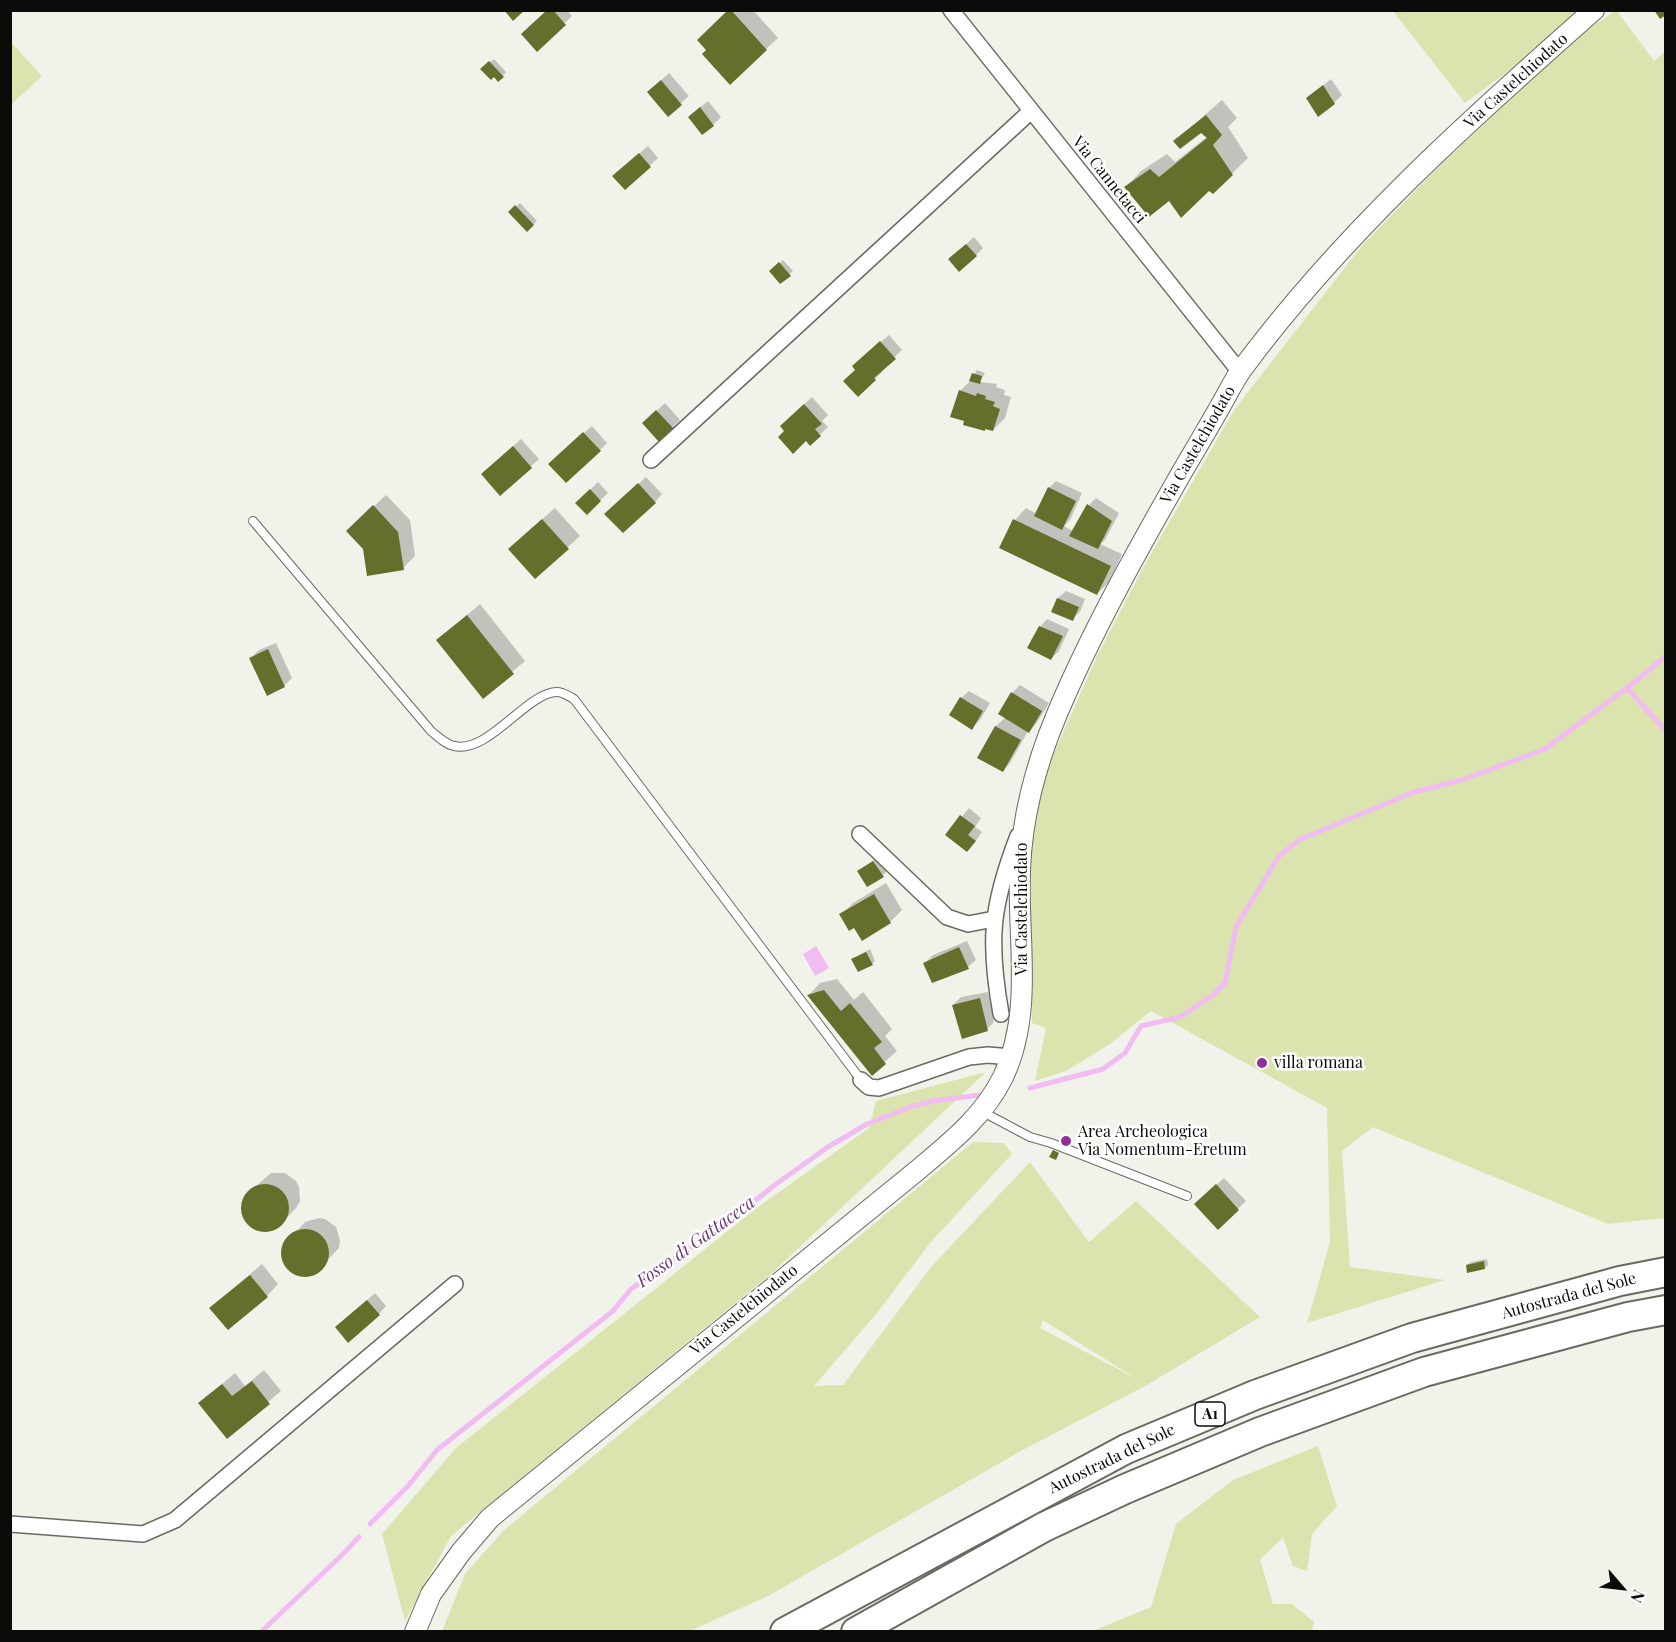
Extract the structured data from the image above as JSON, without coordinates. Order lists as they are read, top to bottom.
{
  "streets": {
    "highway": ["Autostrada del Sole", "A1"],
    "street": ["Via Castelchiodato", "Via Cannetacci"]
  },
  "crossings": [
    ["Via Castelchiodato", "Via Cannetacci"]
  ],
  "water": ["Fosso di Gattaceca"],
  "places": ["villa romana", "Area Archeologica Via Nomentum-Eretum"],
  "north": "bottom right"
}
